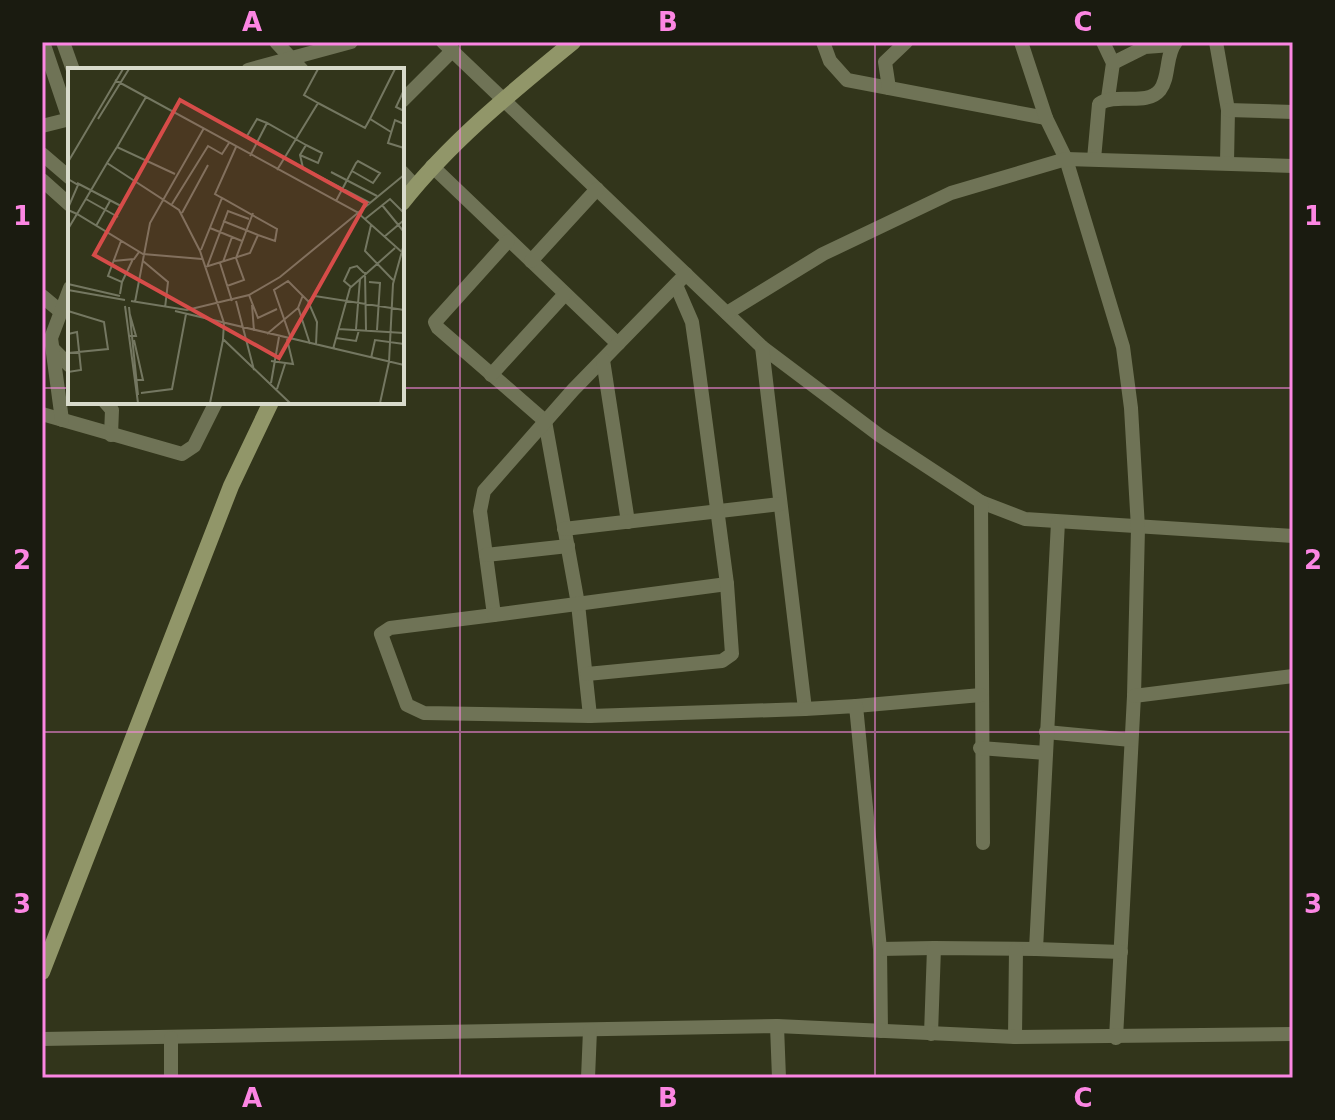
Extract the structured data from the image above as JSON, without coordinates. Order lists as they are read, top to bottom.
{
  "grid": {
    "columns": ["A", "B", "C"],
    "rows": ["1", "2", "3"]
  }
}
